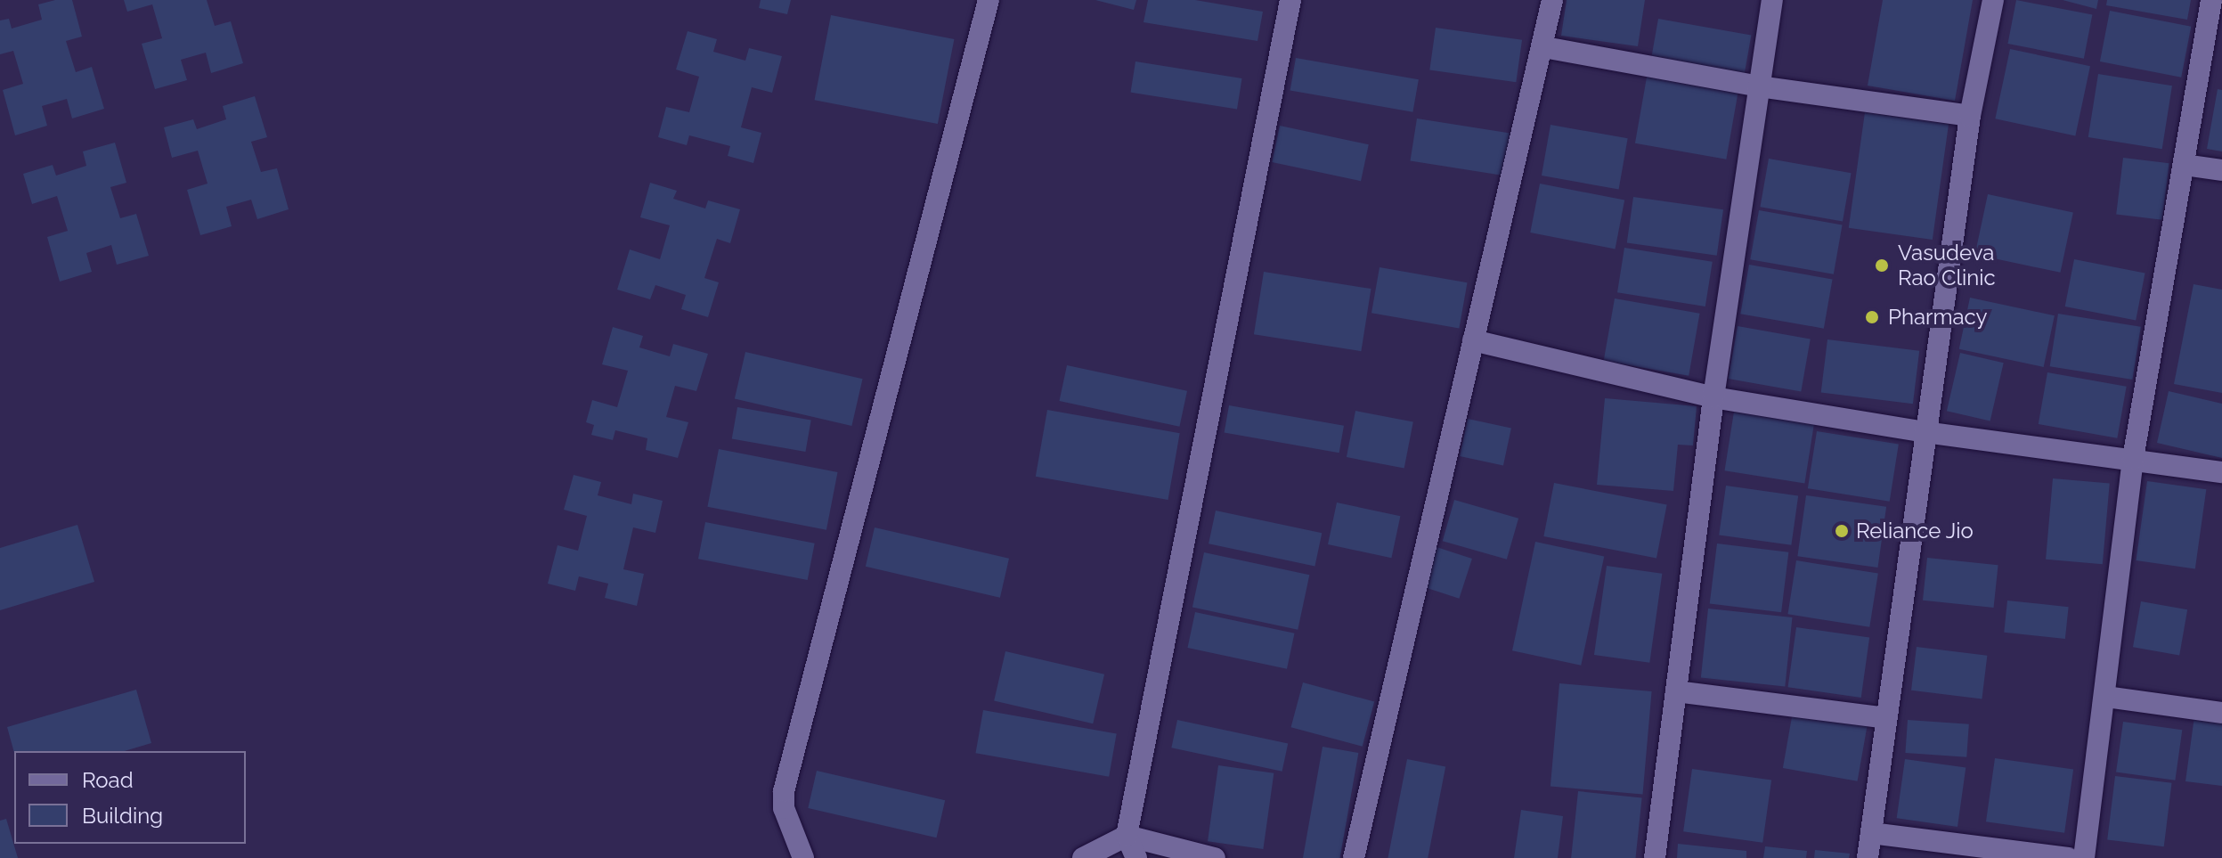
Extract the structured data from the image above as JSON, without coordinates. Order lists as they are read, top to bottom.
{
  "places": ["Vasudeva Rao Clinic", "Pharmacy", "Reliance Jio"],
  "legend": ["Road", "Building"]
}
